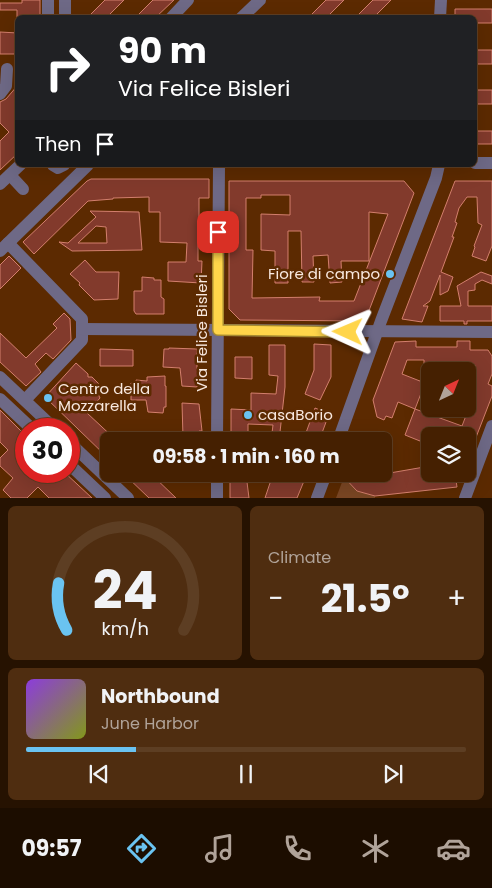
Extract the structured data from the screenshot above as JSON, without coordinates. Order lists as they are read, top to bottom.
{
  "streets": {
    "street": ["Via Felice Bisleri"]
  },
  "places": ["Fiore di campo", "Centro della Mozzarella", "casaBorio"],
  "north": "top right",
  "page": {
    "turn": ["90 m", "Via Felice Bisleri"],
    "then": "Then",
    "limit": "30",
    "trip": "09:58 · 1 min · 160 m",
    "tile": "Climate",
    "heat": ["−", "21.5°", "+"],
    "song": ["Northbound", "June Harbor"],
    "tabs": "09:57",
    "gauge": ["24", "km/h"]
  }
}
